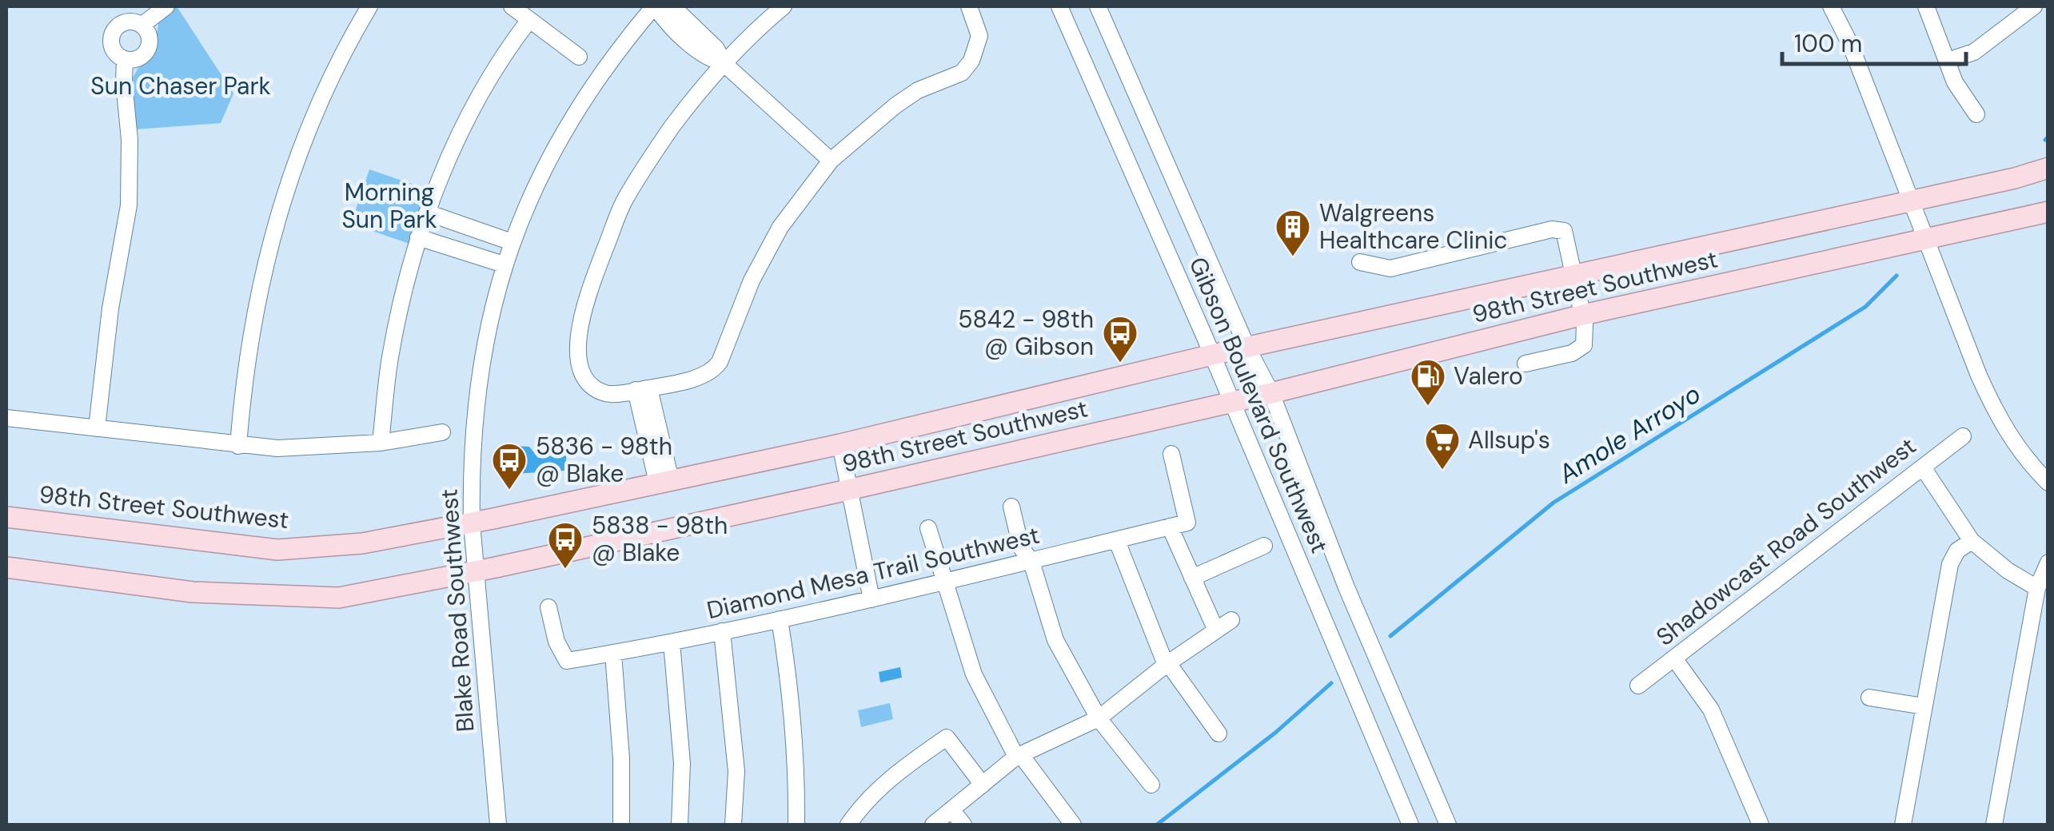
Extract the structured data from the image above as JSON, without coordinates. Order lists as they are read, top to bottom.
{
  "streets": {
    "main road": ["98th Street Southwest"],
    "street": [
      "Gibson Boulevard Southwest",
      "Shadowcast Road Southwest",
      "Diamond Mesa Trail Southwest",
      "Blake Road Southwest"
    ]
  },
  "crossings": [
    ["98th Street Southwest", "Gibson Boulevard Southwest"],
    ["98th Street Southwest", "Blake Road Southwest"]
  ],
  "water": ["Amole Arroyo"],
  "parks": ["Sun Chaser Park", "Morning Sun Park"],
  "places": {
    "building": ["Walgreens Healthcare Clinic"],
    "bus stop": ["5842 - 98th @ Gibson", "5836 - 98th @ Blake", "5838 - 98th @ Blake"],
    "fuel station": ["Valero"],
    "supermarket": ["Allsup's"]
  },
  "scale_bar": "100 m"
}
